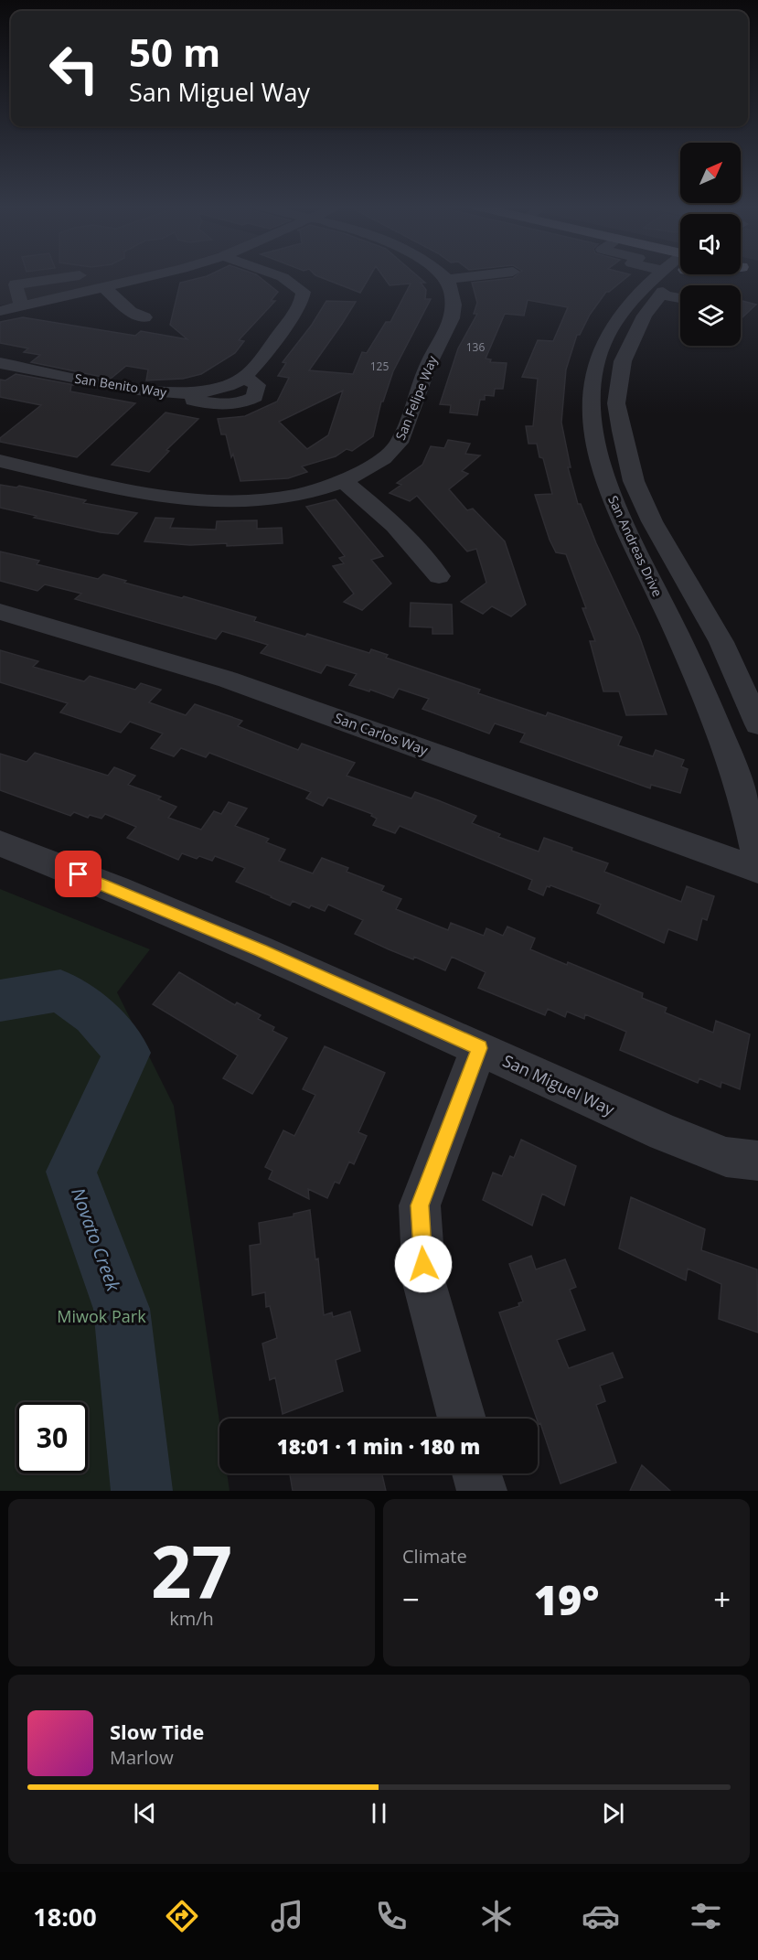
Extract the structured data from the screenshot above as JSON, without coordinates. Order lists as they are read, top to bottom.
{
  "streets": {
    "street": [
      "San Benito Way",
      "San Felipe Way",
      "San Andreas Drive",
      "San Carlos Way",
      "San Miguel Way"
    ]
  },
  "water": ["Novato Creek"],
  "parks": ["Miwok Park"],
  "house_numbers": ["136", "125"],
  "north": "top right",
  "page": {
    "turn": ["50 m", "San Miguel Way"],
    "limit": "30",
    "trip": "18:01 · 1 min · 180 m",
    "tile": [
      ["27", "km/h"],
      "Climate"
    ],
    "heat": ["−", "19°", "+"],
    "song": ["Slow Tide", "Marlow"],
    "tabs": "18:00"
  }
}
